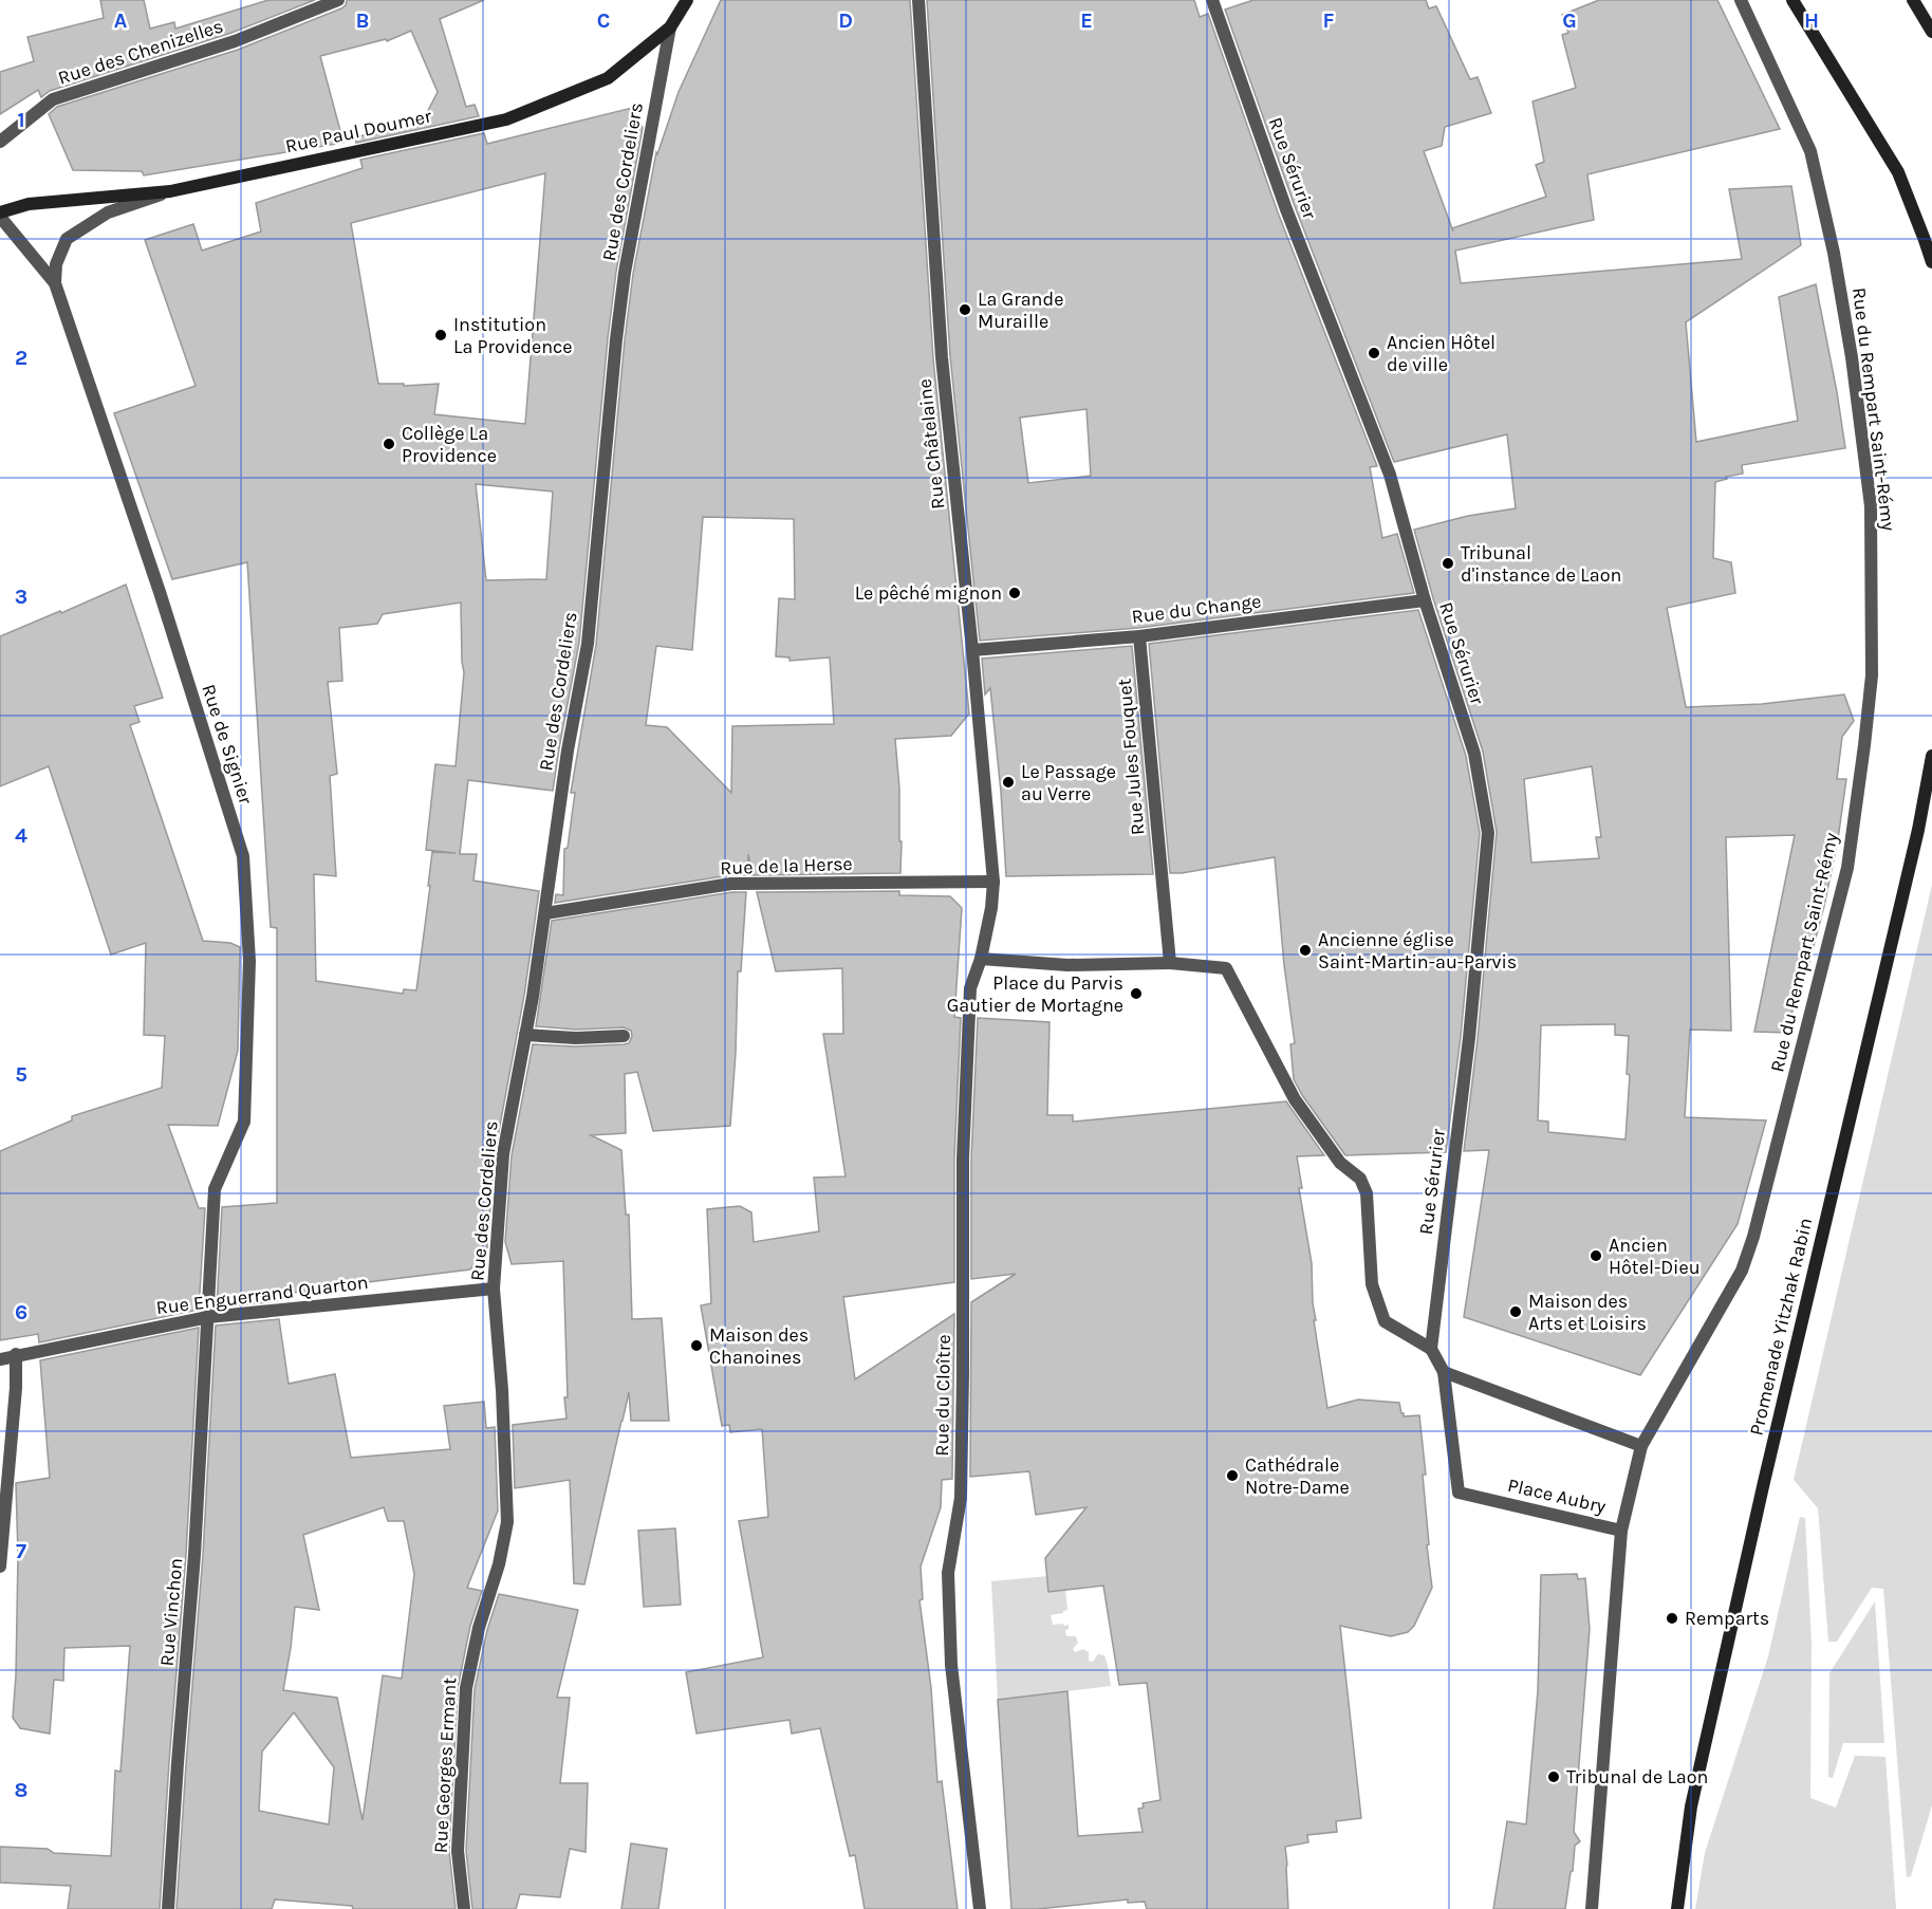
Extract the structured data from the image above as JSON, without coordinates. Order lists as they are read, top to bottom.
{
  "streets": {
    "street": [
      "Rue des Chenizelles",
      "Rue Paul Doumer",
      "Rue Sérurier",
      "Rue des Cordeliers",
      "Rue du Rempart Saint-Rémy",
      "Rue Châtelaine",
      "Rue du Change",
      "Rue de Signier",
      "Rue Jules Fouquet",
      "Rue de la Herse",
      "Rue Enguerrand Quarton",
      "Promenade Yitzhak Rabin",
      "Rue du Cloître",
      "Place Aubry",
      "Rue Vinchon",
      "Rue Georges Ermant"
    ]
  },
  "crossings": [
    ["Rue Paul Doumer", "Rue des Cordeliers"],
    ["Rue Paul Doumer", "Rue de Signier"],
    ["Rue Sérurier", "Rue du Change"],
    ["Rue Sérurier", "Place Aubry"],
    ["Rue des Cordeliers", "Rue de la Herse"],
    ["Rue des Cordeliers", "Rue Enguerrand Quarton"],
    ["Rue des Cordeliers", "Rue Georges Ermant"],
    ["Rue du Rempart Saint-Rémy", "Place Aubry"],
    ["Rue Châtelaine", "Rue du Change"],
    ["Rue Châtelaine", "Rue de la Herse"],
    ["Rue Châtelaine", "Rue du Cloître"],
    ["Rue du Change", "Rue Jules Fouquet"],
    ["Rue de Signier", "Rue Enguerrand Quarton"],
    ["Rue de Signier", "Rue Vinchon"],
    ["Rue de la Herse", "Rue du Cloître"],
    ["Rue Enguerrand Quarton", "Rue Vinchon"]
  ],
  "places": [
    "La Grande Muraille",
    "Institution La Providence",
    "Ancien Hôtel de ville",
    "Collège La Providence",
    "Tribunal d'instance de Laon",
    "Le pêché mignon",
    "Le Passage au Verre",
    "Ancienne église Saint-Martin-au-Parvis",
    "Place du Parvis Gautier de Mortagne",
    "Ancien Hôtel-Dieu",
    "Maison des Arts et Loisirs",
    "Maison des Chanoines",
    "Cathédrale Notre-Dame",
    "Remparts",
    "Tribunal de Laon"
  ],
  "grid": {
    "columns": [
      "A",
      "B",
      "C",
      "D",
      "E",
      "F",
      "G",
      "H"
    ],
    "rows": [
      "1",
      "2",
      "3",
      "4",
      "5",
      "6",
      "7",
      "8"
    ]
  }
}
